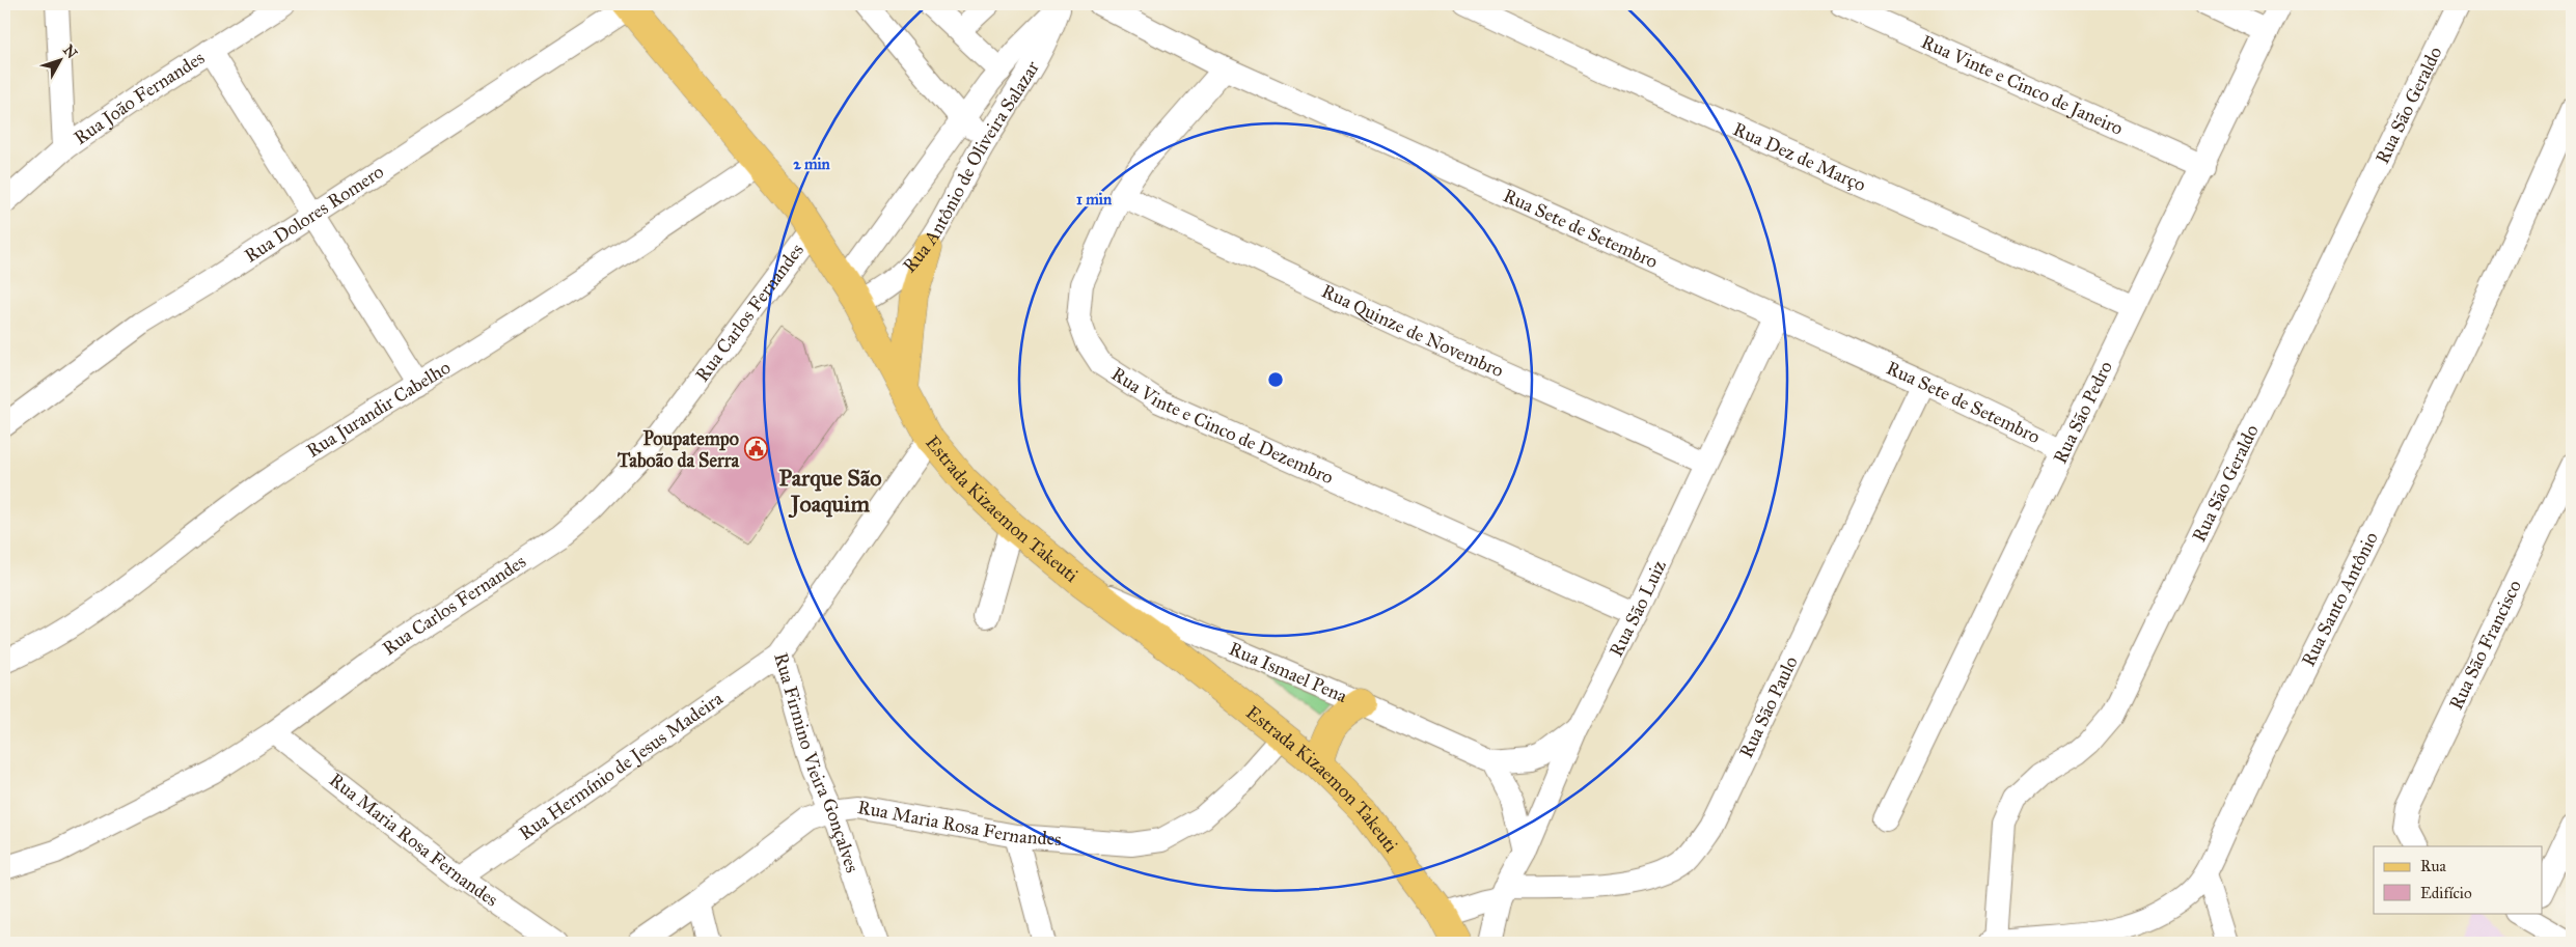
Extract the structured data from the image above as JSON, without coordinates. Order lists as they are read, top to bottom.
{
  "streets": {
    "main road": ["Estrada Kizaemon Takeuti"],
    "street": [
      "Rua Vinte e Cinco de Janeiro",
      "Rua João Fernandes",
      "Rua São Geraldo",
      "Rua Dez de Março",
      "Rua Antônio de Oliveira Salazar",
      "Rua Dolores Romero",
      "Rua Sete de Setembro",
      "Rua Carlos Fernandes",
      "Rua Quinze de Novembro",
      "Rua Jurandir Cabelho",
      "Rua São Pedro",
      "Rua Vinte e Cinco de Dezembro",
      "Rua Santo Antônio",
      "Rua São Luiz",
      "Rua São Francisco",
      "Rua Ismael Pena",
      "Rua São Paulo",
      "Rua Firmino Vieira Gonçalves",
      "Rua Hermínio de Jesus Madeira",
      "Rua Maria Rosa Fernandes"
    ]
  },
  "crossings": [
    ["Rua Vinte e Cinco de Janeiro", "Rua São Pedro"],
    ["Rua São Geraldo", "Rua Santo Antônio"],
    ["Rua Dez de Março", "Rua São Pedro"],
    ["Rua Antônio de Oliveira Salazar", "Estrada Kizaemon Takeuti"],
    ["Rua Dolores Romero", "Estrada Kizaemon Takeuti"],
    ["Rua Sete de Setembro", "Rua São Pedro"],
    ["Rua Sete de Setembro", "Rua Vinte e Cinco de Dezembro"],
    ["Rua Sete de Setembro", "Rua São Luiz"],
    ["Rua Sete de Setembro", "Rua São Paulo"],
    ["Rua Carlos Fernandes", "Estrada Kizaemon Takeuti"],
    ["Rua Carlos Fernandes", "Rua Maria Rosa Fernandes"],
    ["Rua Quinze de Novembro", "Rua Vinte e Cinco de Dezembro"],
    ["Rua Quinze de Novembro", "Rua São Luiz"],
    ["Rua Jurandir Cabelho", "Estrada Kizaemon Takeuti"],
    ["Rua Vinte e Cinco de Dezembro", "Rua São Luiz"],
    ["Estrada Kizaemon Takeuti", "Rua Ismael Pena"],
    ["Estrada Kizaemon Takeuti", "Rua Firmino Vieira Gonçalves"],
    ["Estrada Kizaemon Takeuti", "Rua Maria Rosa Fernandes"],
    ["Rua São Luiz", "Rua Ismael Pena"],
    ["Rua São Luiz", "Rua São Paulo"],
    ["Rua Firmino Vieira Gonçalves", "Rua Hermínio de Jesus Madeira"],
    ["Rua Firmino Vieira Gonçalves", "Rua Maria Rosa Fernandes"],
    ["Rua Hermínio de Jesus Madeira", "Rua Maria Rosa Fernandes"]
  ],
  "districts": ["Parque São Joaquim"],
  "places": {
    "public building": ["Poupatempo Taboão da Serra"]
  },
  "legend": ["Rua", "Edifício"],
  "north": "top right",
  "rings": ["2 min", "1 min"]
}
